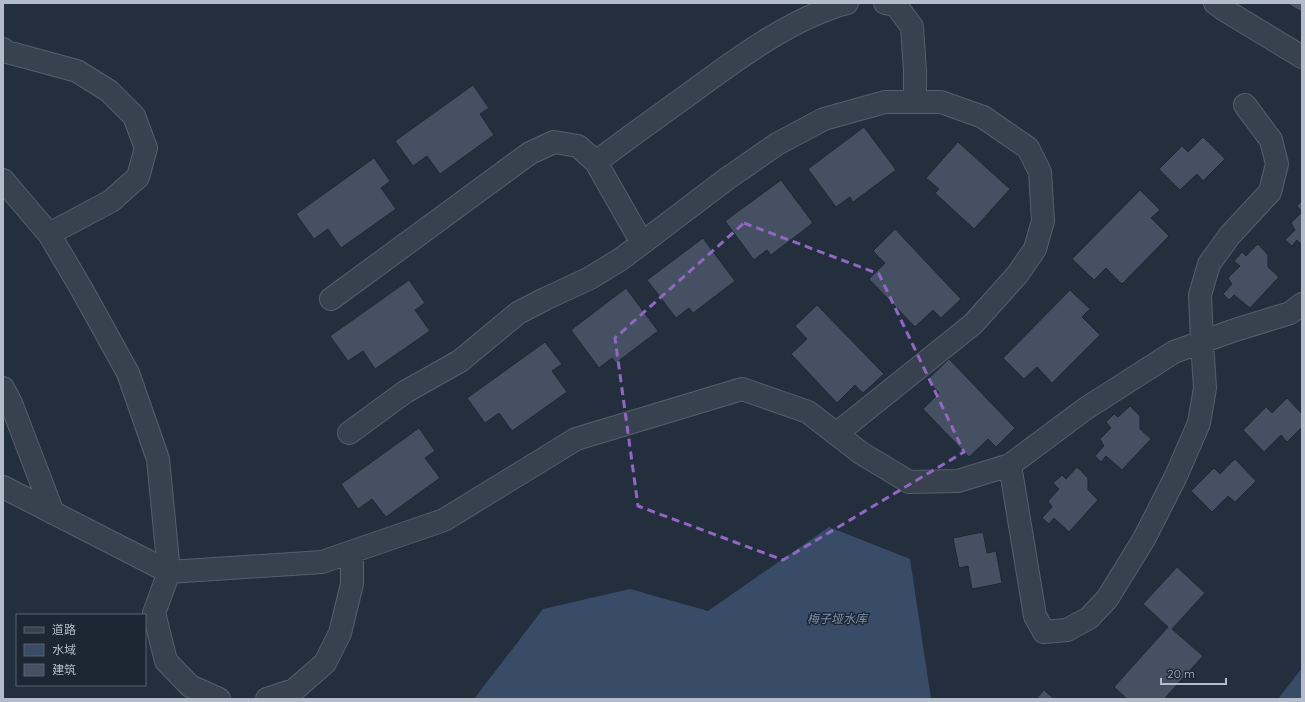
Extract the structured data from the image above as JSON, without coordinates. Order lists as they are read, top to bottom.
{
  "water": ["梅子垭水库"],
  "legend": ["道路", "水域", "建筑"],
  "scale_bar": "20 m"
}
